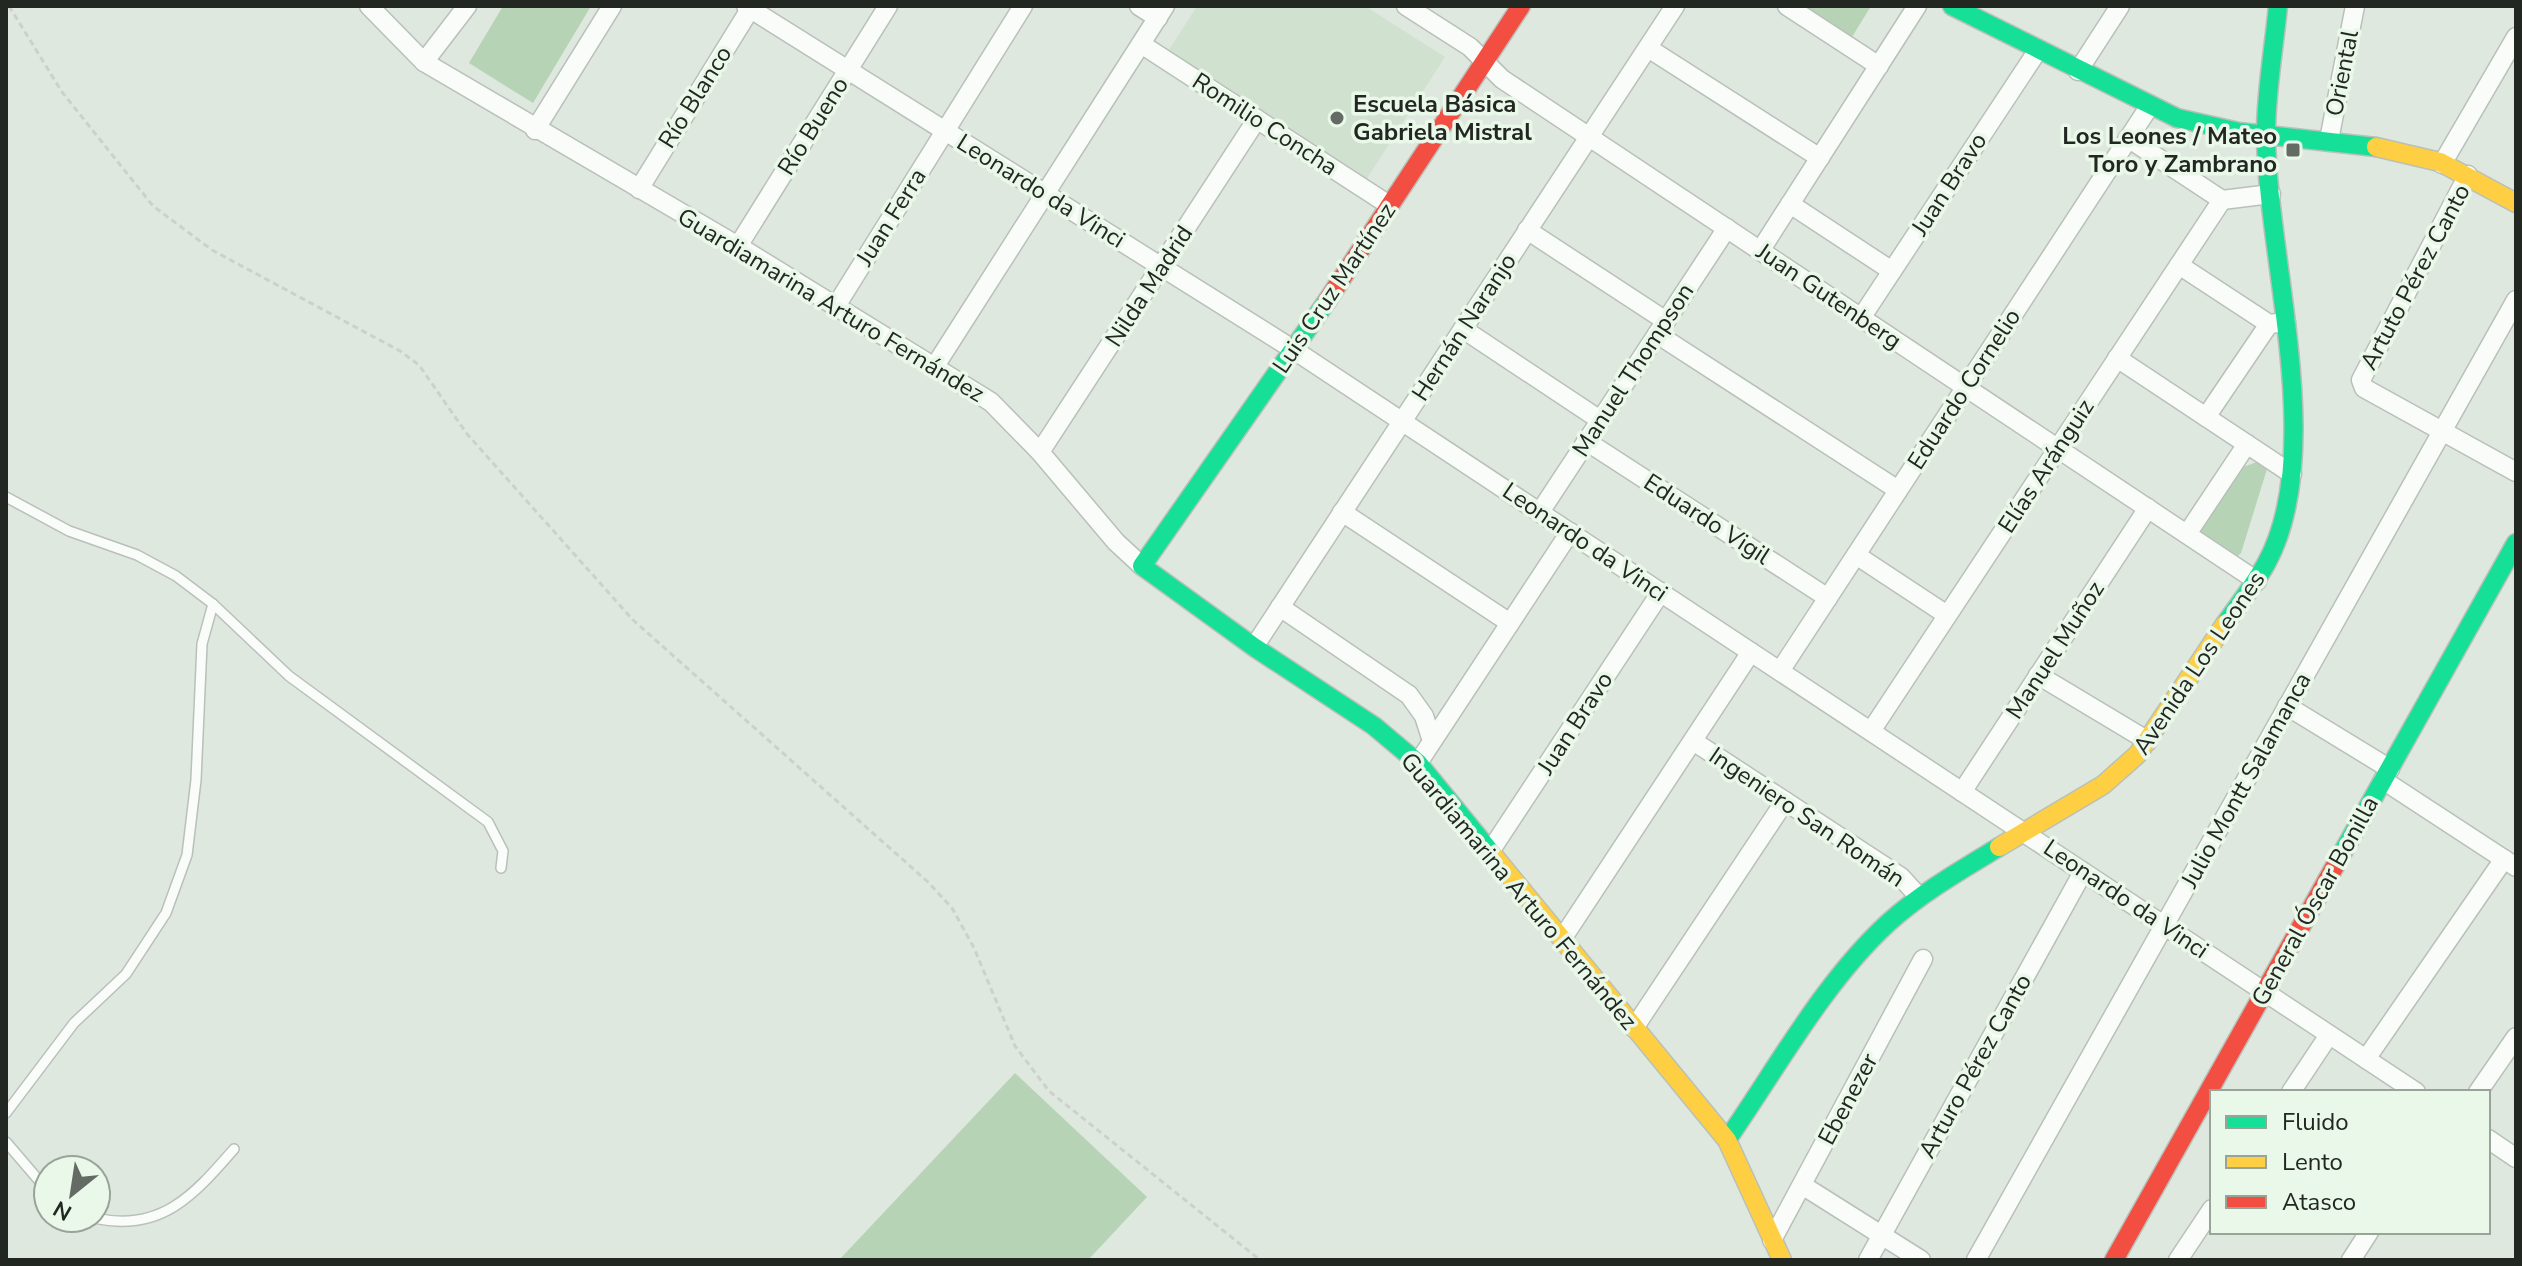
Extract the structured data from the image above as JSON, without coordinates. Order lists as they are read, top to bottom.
{
  "streets": {
    "street": [
      "Oriental",
      "Río Blanco",
      "Romilio Concha",
      "Río Bueno",
      "Juan Bravo",
      "Leonardo da Vinci",
      "Juan Ferra",
      "Artuto Pérez Canto",
      "Nilda Madrid",
      "Luis Cruz Martínez",
      "Juan Gutenberg",
      "Guardiamarina Arturo Fernández",
      "Hernán Naranjo",
      "Manuel Thompson",
      "Eduardo Cornelio",
      "Elías Aránguiz",
      "Eduardo Vigil",
      "Manuel Muñoz",
      "Avenida Los Leones",
      "Julio Montt Salamanca",
      "Ingeniero San Román",
      "General Óscar Bonilla",
      "Arturo Pérez Canto",
      "Ebenezer"
    ]
  },
  "crossings": [
    ["Río Blanco", "Leonardo da Vinci"],
    ["Río Blanco", "Guardiamarina Arturo Fernández"],
    ["Romilio Concha", "Nilda Madrid"],
    ["Romilio Concha", "Luis Cruz Martínez"],
    ["Río Bueno", "Leonardo da Vinci"],
    ["Río Bueno", "Guardiamarina Arturo Fernández"],
    ["Juan Bravo", "Leonardo da Vinci"],
    ["Juan Bravo", "Juan Gutenberg"],
    ["Juan Bravo", "Guardiamarina Arturo Fernández"],
    ["Leonardo da Vinci", "Juan Ferra"],
    ["Leonardo da Vinci", "Nilda Madrid"],
    ["Leonardo da Vinci", "Luis Cruz Martínez"],
    ["Leonardo da Vinci", "Hernán Naranjo"],
    ["Leonardo da Vinci", "Manuel Thompson"],
    ["Leonardo da Vinci", "Eduardo Cornelio"],
    ["Leonardo da Vinci", "Elías Aránguiz"],
    ["Leonardo da Vinci", "Manuel Muñoz"],
    ["Leonardo da Vinci", "Avenida Los Leones"],
    ["Leonardo da Vinci", "Julio Montt Salamanca"],
    ["Leonardo da Vinci", "General Óscar Bonilla"],
    ["Leonardo da Vinci", "Arturo Pérez Canto"],
    ["Juan Ferra", "Guardiamarina Arturo Fernández"],
    ["Artuto Pérez Canto", "Julio Montt Salamanca"],
    ["Nilda Madrid", "Guardiamarina Arturo Fernández"],
    ["Luis Cruz Martínez", "Juan Gutenberg"],
    ["Luis Cruz Martínez", "Guardiamarina Arturo Fernández"],
    ["Juan Gutenberg", "Hernán Naranjo"],
    ["Juan Gutenberg", "Manuel Thompson"],
    ["Juan Gutenberg", "Eduardo Cornelio"],
    ["Juan Gutenberg", "Elías Aránguiz"],
    ["Juan Gutenberg", "Manuel Muñoz"],
    ["Juan Gutenberg", "Avenida Los Leones"],
    ["Guardiamarina Arturo Fernández", "Hernán Naranjo"],
    ["Guardiamarina Arturo Fernández", "Avenida Los Leones"],
    ["Guardiamarina Arturo Fernández", "Ebenezer"],
    ["Manuel Thompson", "Eduardo Vigil"],
    ["Eduardo Cornelio", "Eduardo Vigil"],
    ["Avenida Los Leones", "Ingeniero San Román"]
  ],
  "places": {
    "other": ["Escuela Básica Gabriela Mistral"],
    "transit": ["Los Leones / Mateo Toro y Zambrano"]
  },
  "legend": ["Fluido", "Lento", "Atasco"],
  "north": "bottom left"
}
